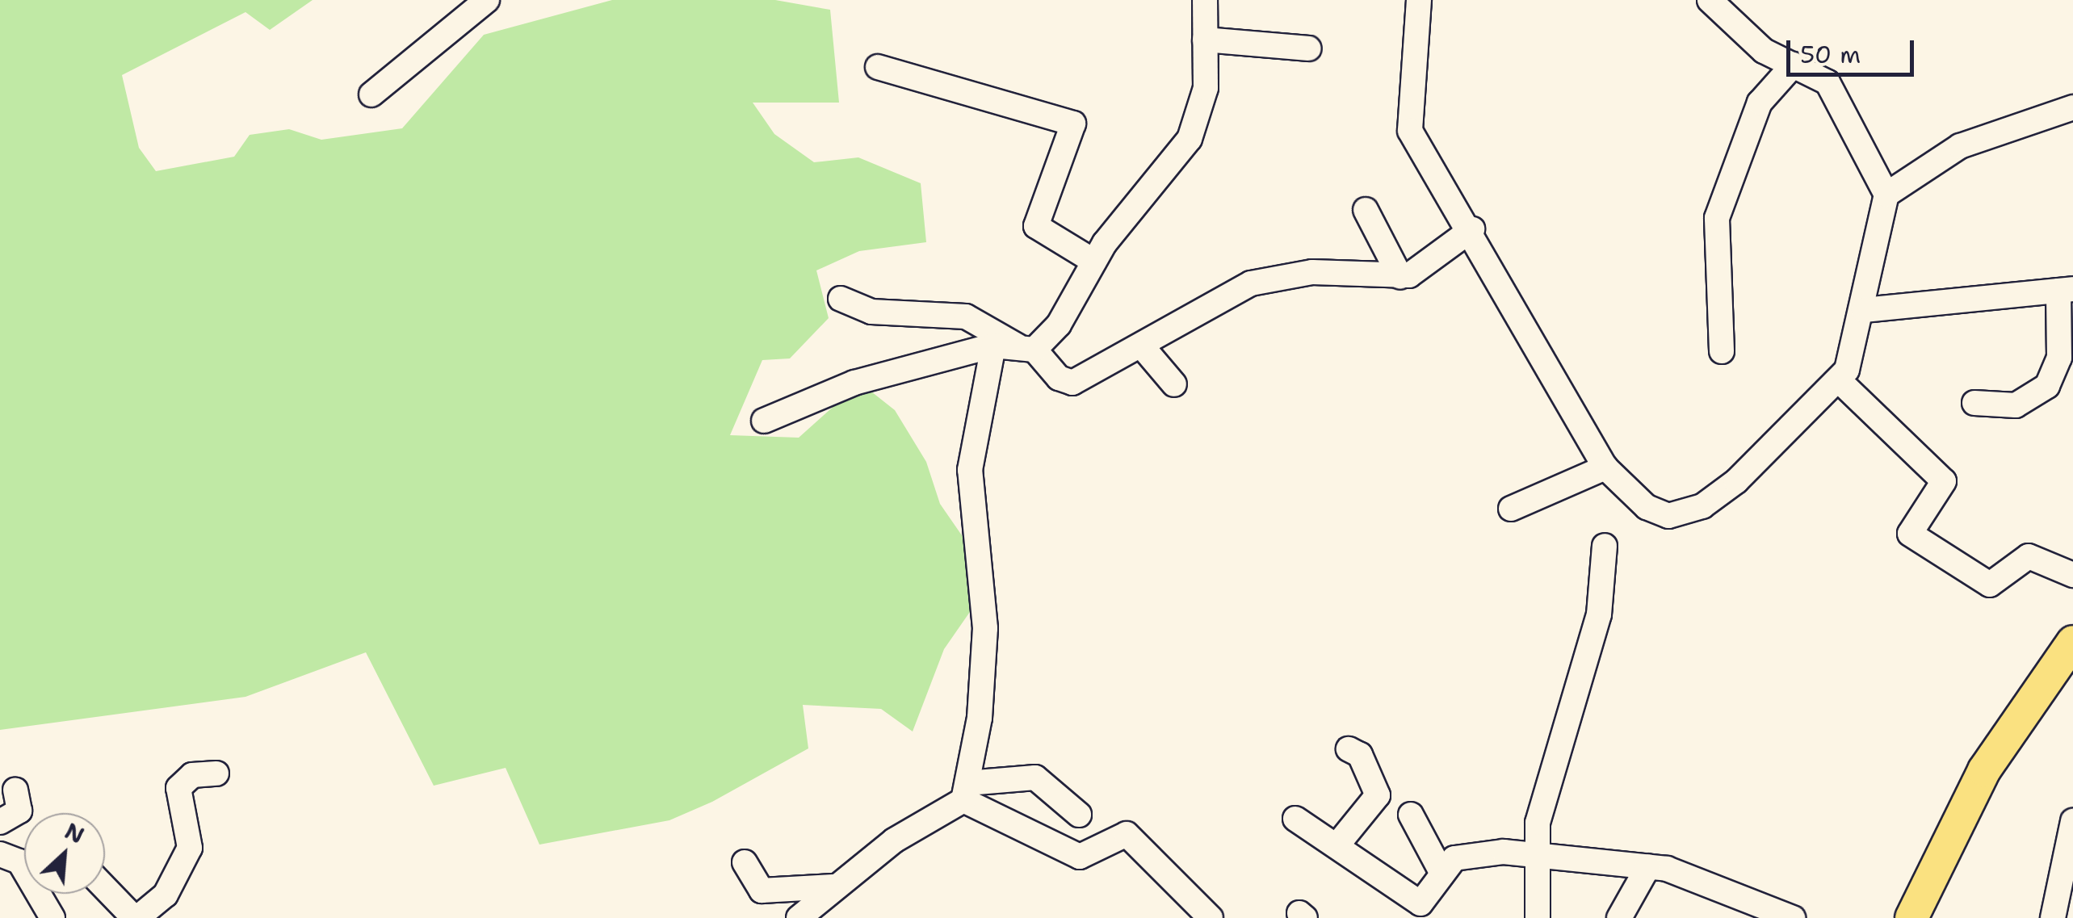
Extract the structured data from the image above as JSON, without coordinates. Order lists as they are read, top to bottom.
{
  "scale_bar": "50 m",
  "north": "top right"
}
